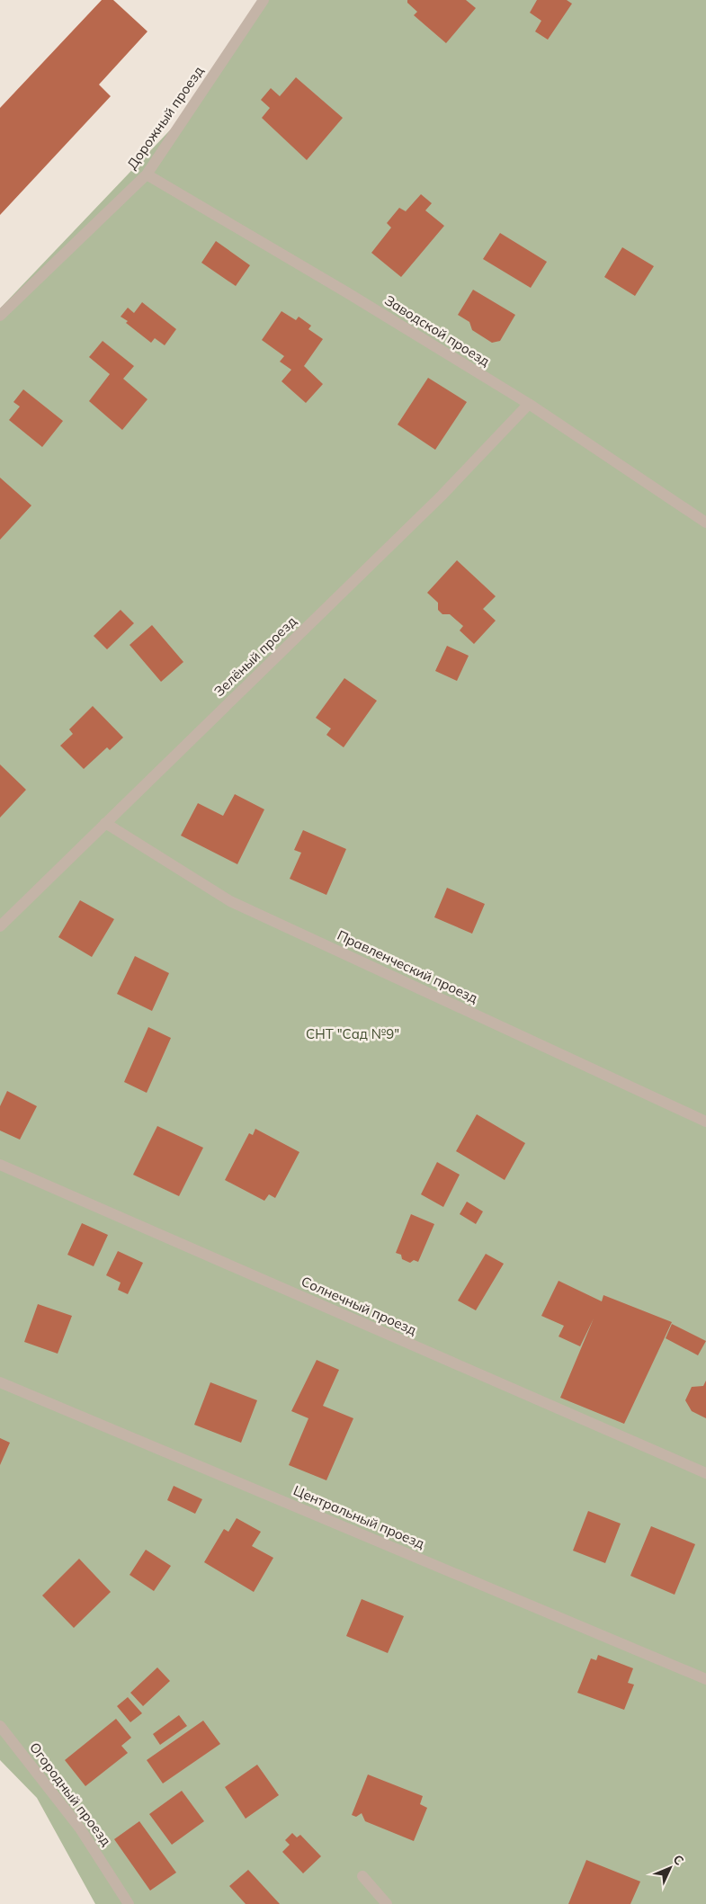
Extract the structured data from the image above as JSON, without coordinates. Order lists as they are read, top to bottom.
{
  "streets": {
    "street": [
      "Дорожный проезд",
      "Заводской проезд",
      "Зелёный проезд",
      "Правленческий проезд",
      "Солнечный проезд",
      "Центральный проезд",
      "Огородный проезд"
    ]
  },
  "crossings": [
    ["Дорожный проезд", "Заводской проезд"],
    ["Заводской проезд", "Зелёный проезд"],
    ["Зелёный проезд", "Правленческий проезд"]
  ],
  "parks": ["СНТ \"Сад №9\""],
  "north": "top right"
}
